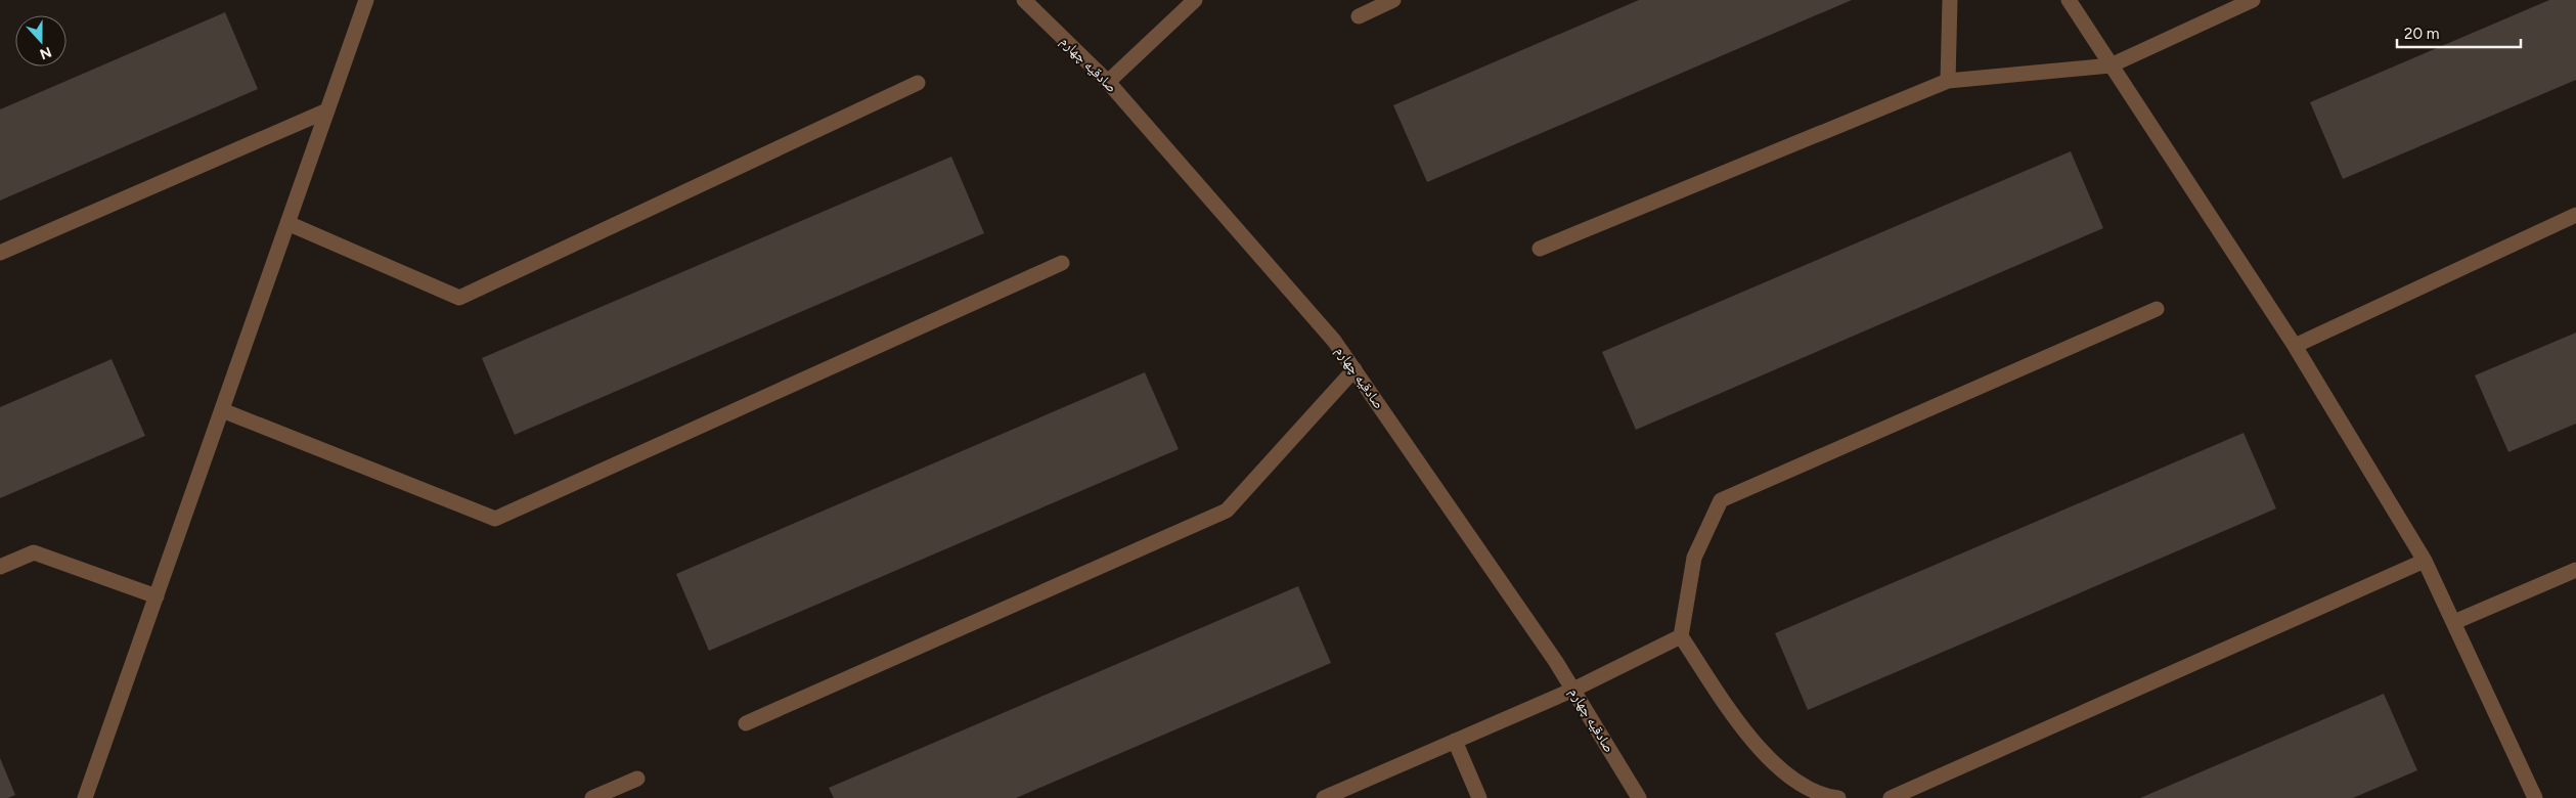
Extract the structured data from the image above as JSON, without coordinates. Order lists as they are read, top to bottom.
{
  "streets": {
    "street": ["صادقیه چهارم"]
  },
  "scale_bar": "20 m",
  "north": "bottom"
}
